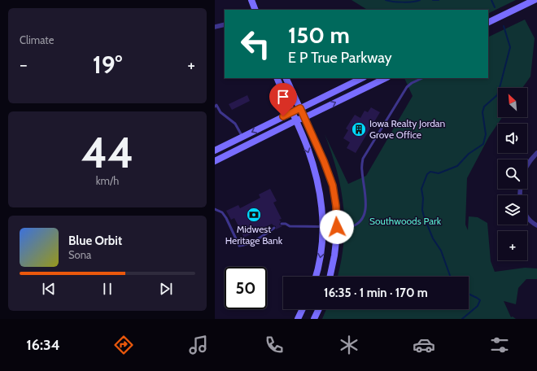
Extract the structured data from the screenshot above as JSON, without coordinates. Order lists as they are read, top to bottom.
{
  "parks": ["Southwoods Park"],
  "places": {
    "building": ["Iowa Realty Jordan Grove Office"],
    "bank": ["Midwest Heritage Bank"]
  },
  "north": "top left",
  "page": {
    "tile": [
      "Climate",
      ["44", "km/h"]
    ],
    "turn": ["150 m", "E P True Parkway"],
    "heat": ["−", "19°", "+"],
    "map_buttons": "+",
    "song": ["Blue Orbit", "Sona"],
    "limit": "50",
    "trip": "16:35 · 1 min · 170 m",
    "tabs": "16:34"
  }
}
